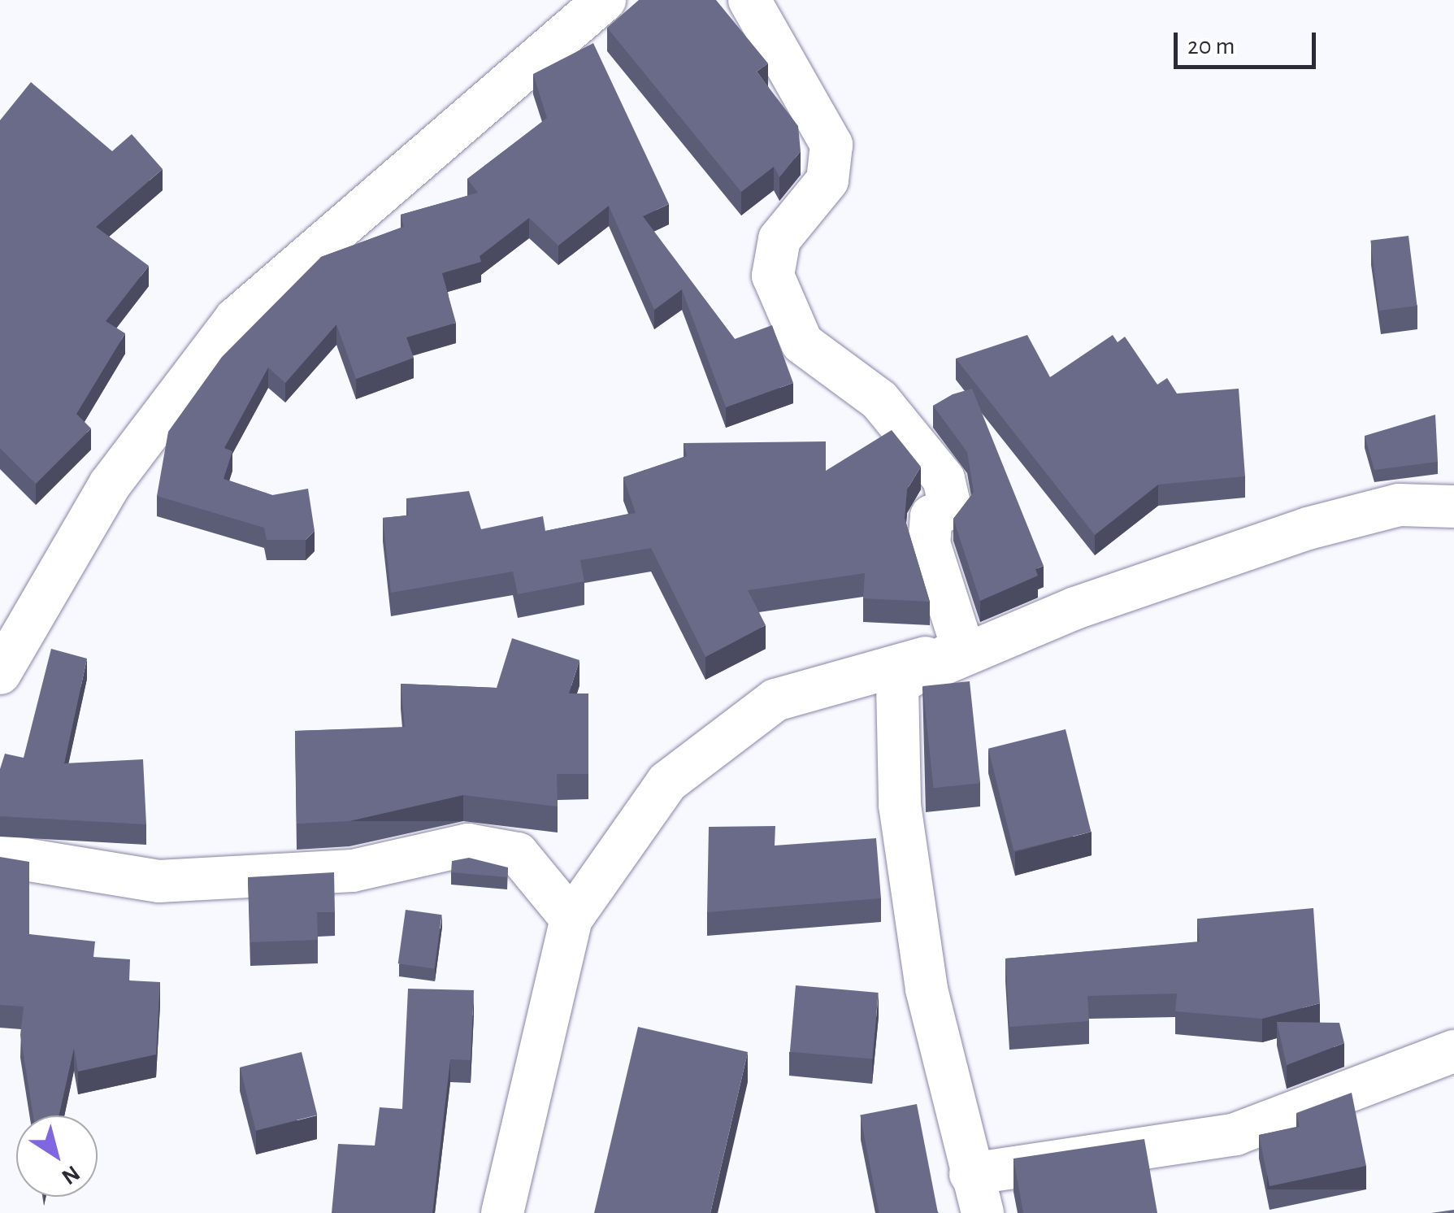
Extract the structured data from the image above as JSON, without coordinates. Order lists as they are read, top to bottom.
{
  "scale_bar": "20 m",
  "north": "bottom right"
}
